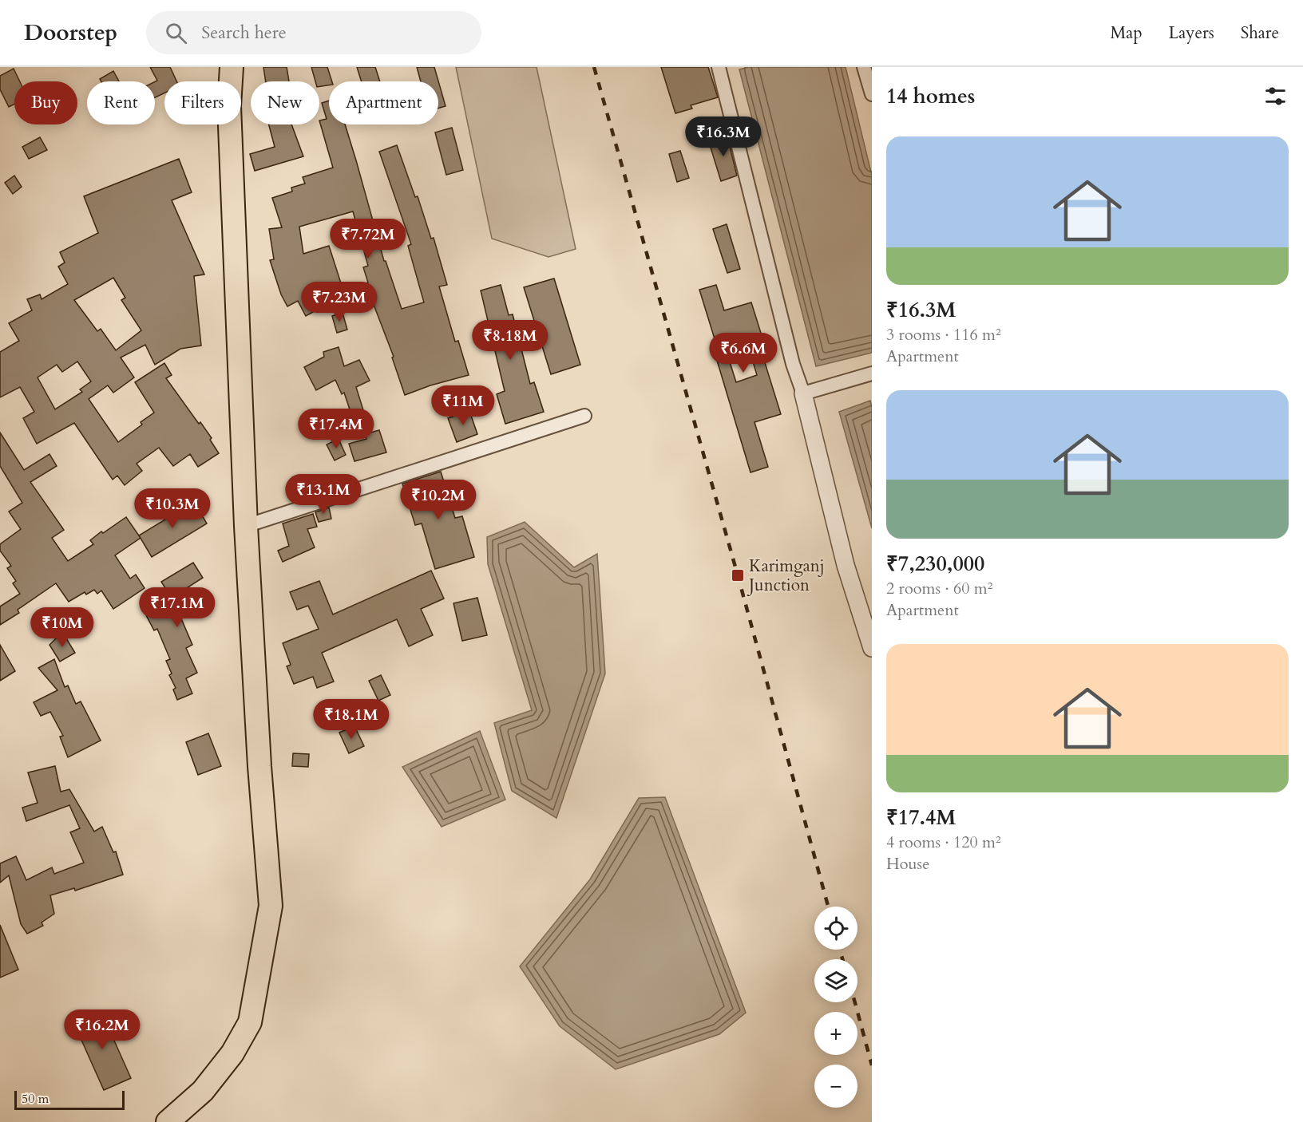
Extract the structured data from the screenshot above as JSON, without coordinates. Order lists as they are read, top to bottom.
{
  "places": {
    "transit": ["Karimganj Junction"]
  },
  "scale_bar": "50 m",
  "page": {
    "header": "Doorstep",
    "search": "Search here",
    "nav": ["Map", "Layers", "Share"],
    "heading": "14 homes",
    "chip": [
      "Buy",
      "Rent",
      "Filters",
      "New",
      "Apartment"
    ],
    "price": [
      "₹16.3M",
      "₹7.72M",
      "₹7.23M",
      "₹8.18M",
      "₹6.6M",
      "₹11M",
      "₹17.4M",
      "₹13.1M",
      "₹10.2M",
      "₹10.3M",
      "₹17.1M",
      "₹10M",
      "₹18.1M",
      "₹16.2M"
    ],
    "list": [
      {
        "name": "₹16.3M",
        "note": "3 rooms · 116 m² · Apartment"
      },
      {
        "name": "₹7,230,000",
        "note": "2 rooms · 60 m² · Apartment"
      },
      {
        "name": "₹17.4M",
        "note": "4 rooms · 120 m² · House"
      }
    ],
    "map_buttons": ["+", "−"],
    "scale": "50 m"
  }
}
